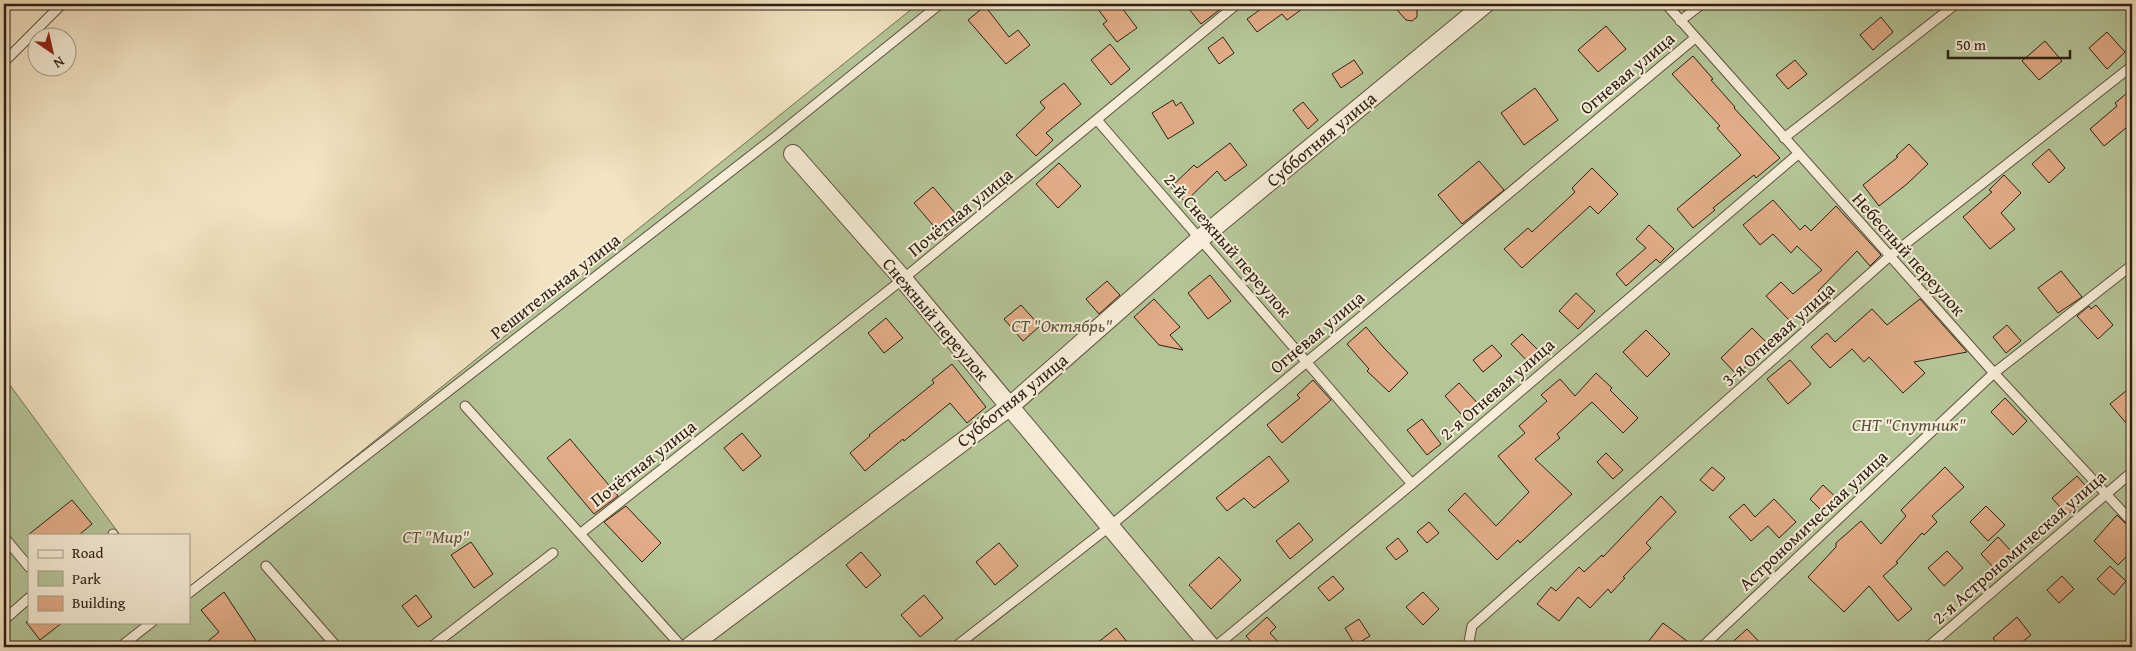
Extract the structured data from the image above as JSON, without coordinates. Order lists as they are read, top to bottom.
{
  "streets": {
    "street": ["Субботняя улица", "Снежный переулок"],
    "lane": [
      "Огневая улица",
      "Почётная улица",
      "2-й Снежный переулок",
      "Небесный переулок",
      "Решительная улица",
      "3-я Огневая улица",
      "2-я Огневая улица",
      "Астрономическая улица",
      "2-я Астрономическая улица"
    ]
  },
  "crossings": [
    ["Огневая улица", "2-й Снежный переулок"],
    ["Огневая улица", "Небесный переулок"],
    ["Огневая улица", "Снежный переулок"],
    ["Субботняя улица", "2-й Снежный переулок"],
    ["Субботняя улица", "Снежный переулок"],
    ["Почётная улица", "2-й Снежный переулок"],
    ["Почётная улица", "Снежный переулок"],
    ["2-й Снежный переулок", "2-я Огневая улица"],
    ["Небесный переулок", "3-я Огневая улица"],
    ["Небесный переулок", "2-я Огневая улица"],
    ["Небесный переулок", "Астрономическая улица"],
    ["Небесный переулок", "2-я Астрономическая улица"]
  ],
  "parks": ["СТ \"Октябрь\"", "СНТ \"Спутник\"", "СТ \"Мир\""],
  "legend": ["Road", "Park", "Building"],
  "scale_bar": "50 m",
  "north": "bottom right"
}
